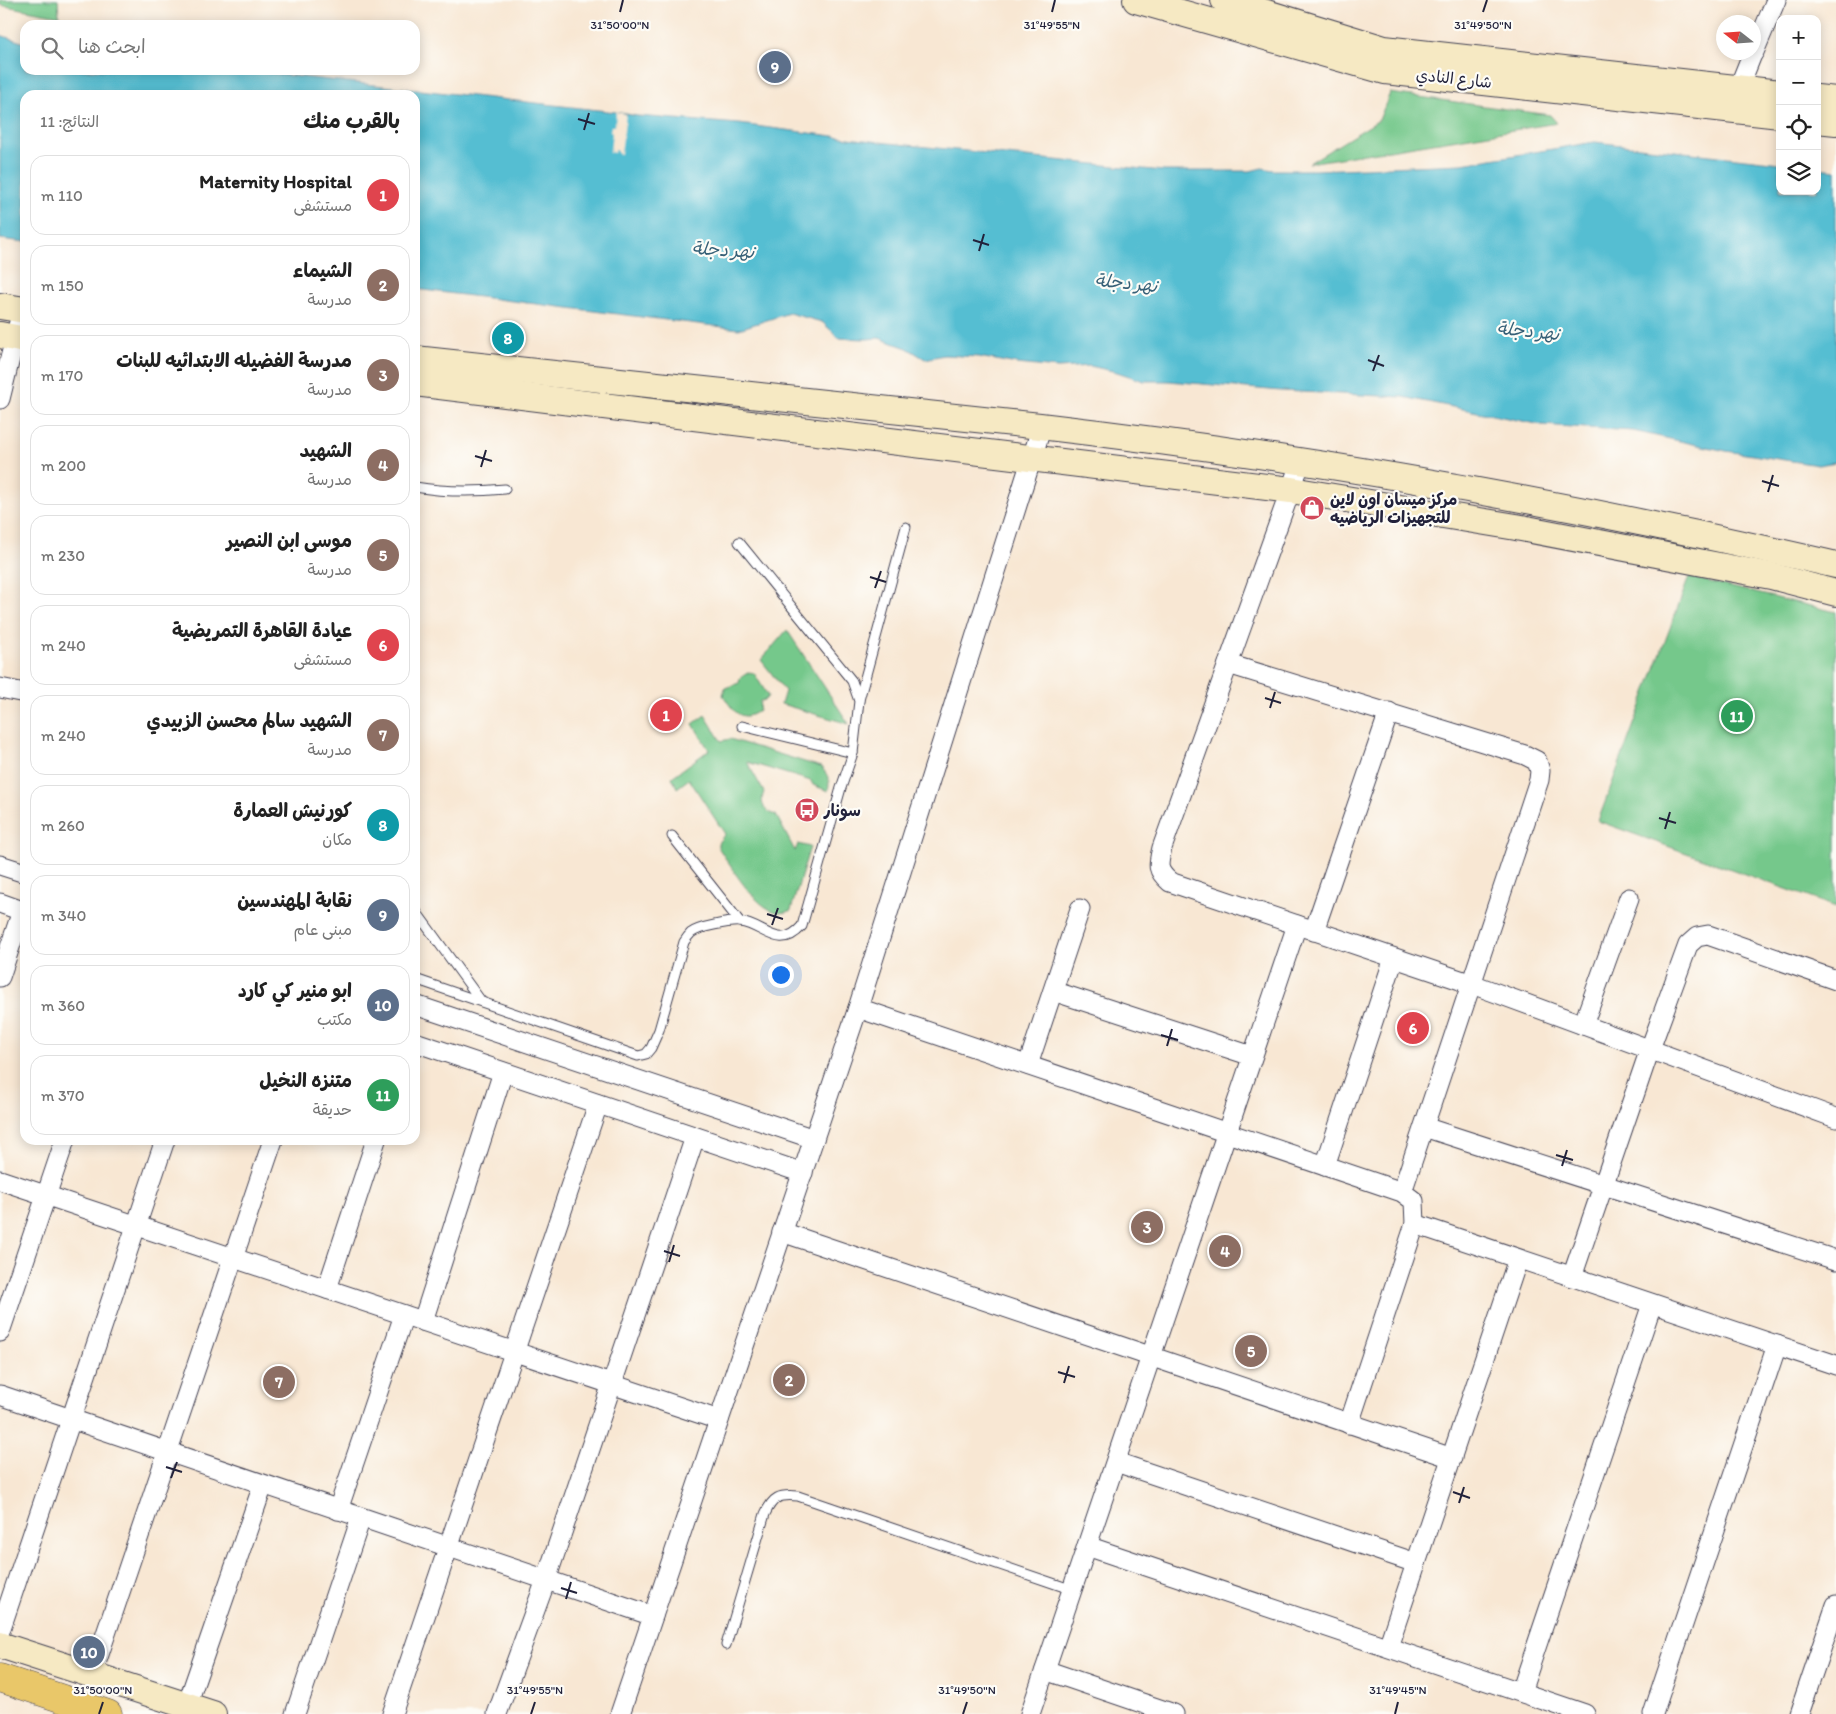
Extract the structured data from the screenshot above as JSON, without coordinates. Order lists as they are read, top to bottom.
{
  "streets": {
    "street": ["شارع النادي"]
  },
  "water": ["نهر دجلة"],
  "places": {
    "shop": ["مركز ميسان اون لاين للتجهيزات الرياضيه"],
    "bus stop": ["سونار"]
  },
  "north": "left",
  "page": {
    "map_buttons": ["+", "−"],
    "search": "ابحث هنا",
    "pins": [
      "9",
      "8",
      "1",
      "11",
      "6",
      "3",
      "4",
      "5",
      "2",
      "7",
      "10"
    ],
    "heading": ["بالقرب منك", "النتائج: 11"],
    "list": [
      {
        "mark": "1",
        "name": "Maternity Hospital",
        "note": "مستشفى",
        "value": "110 m"
      },
      {
        "mark": "2",
        "name": "الشيماء",
        "note": "مدرسة",
        "value": "150 m"
      },
      {
        "mark": "3",
        "name": "مدرسة الفضيله الابتدائيه للبنات",
        "note": "مدرسة",
        "value": "170 m"
      },
      {
        "mark": "4",
        "name": "الشهيد",
        "note": "مدرسة",
        "value": "200 m"
      },
      {
        "mark": "5",
        "name": "موسى ابن النصير",
        "note": "مدرسة",
        "value": "230 m"
      },
      {
        "mark": "6",
        "name": "عيادة القاهرة التمريضية",
        "note": "مستشفى",
        "value": "240 m"
      },
      {
        "mark": "7",
        "name": "الشهيد سالم محسن الزبيدي",
        "note": "مدرسة",
        "value": "240 m"
      },
      {
        "mark": "8",
        "name": "كورنيش العمارة",
        "note": "مكان",
        "value": "260 m"
      },
      {
        "mark": "9",
        "name": "نقابة المهندسين",
        "note": "مبنى عام",
        "value": "340 m"
      },
      {
        "mark": "10",
        "name": "ابو منير كي كارد",
        "note": "مكتب",
        "value": "360 m"
      },
      {
        "mark": "11",
        "name": "متنزه النخيل",
        "note": "حديقة",
        "value": "370 m"
      }
    ]
  },
  "coordinates": [
    "31°50'00\"N",
    "31°49'55\"N",
    "31°49'50\"N",
    "31°49'45\"N"
  ]
}
